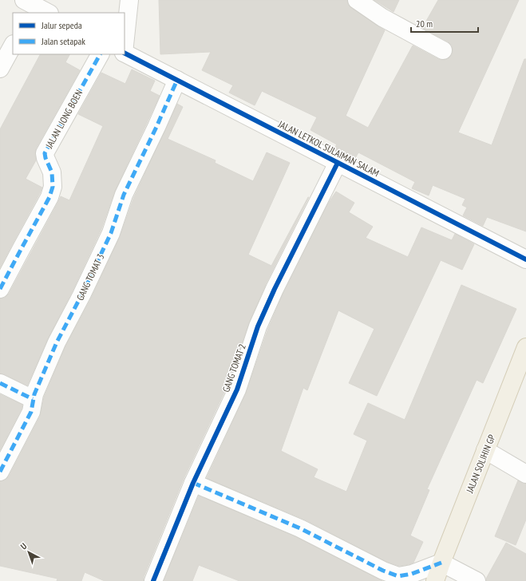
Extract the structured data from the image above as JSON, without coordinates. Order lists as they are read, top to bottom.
{
  "streets": {
    "main road": ["JALAN SOLIHIN GP"],
    "street": [
      "JALAN LIONG BOEN",
      "JALAN LETKOL SULAIMAN SALAM",
      "GANG TOMAT 3",
      "GANG TOMAT 2"
    ]
  },
  "crossings": [
    ["JALAN LETKOL SULAIMAN SALAM", "GANG TOMAT 3"],
    ["JALAN LETKOL SULAIMAN SALAM", "GANG TOMAT 2"]
  ],
  "legend": ["Jalur sepeda", "Jalan setapak"],
  "scale_bar": "20 m",
  "north": "top left"
}
